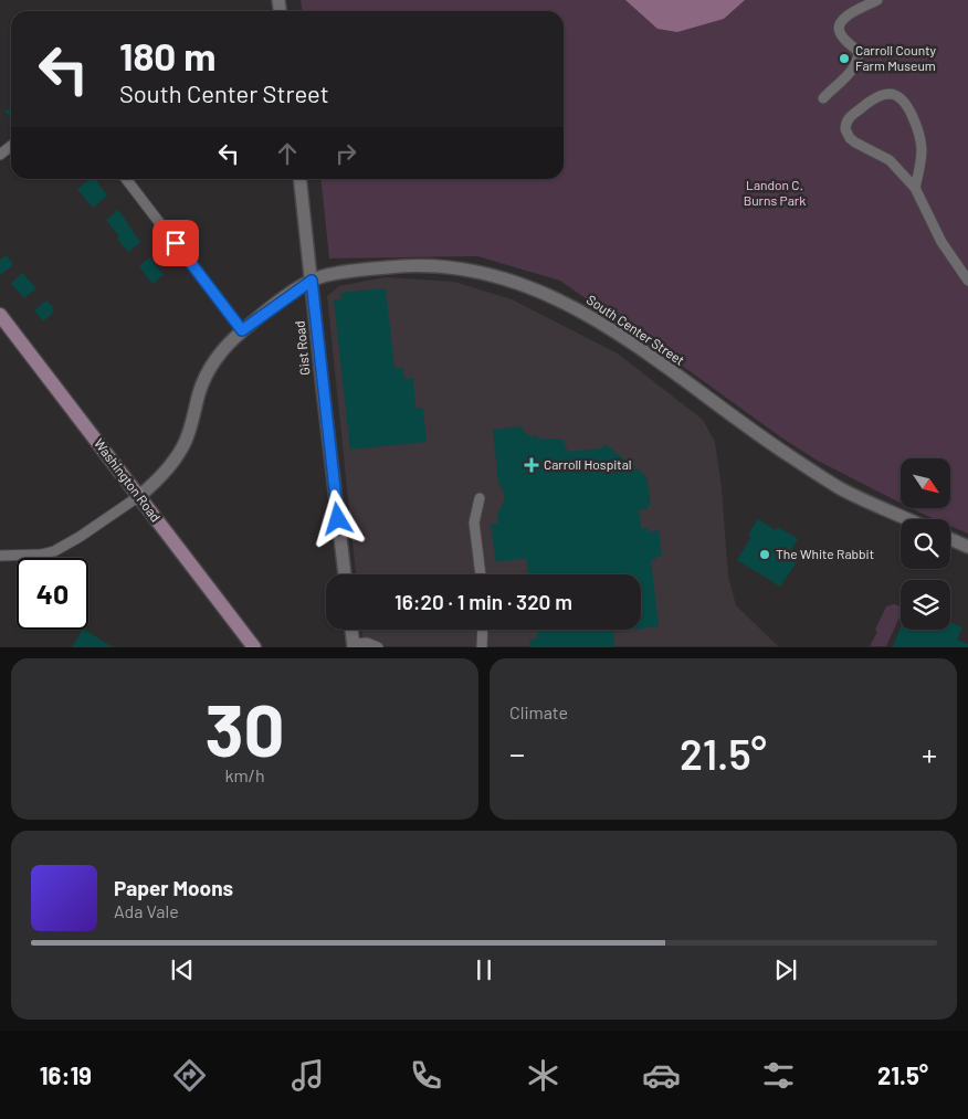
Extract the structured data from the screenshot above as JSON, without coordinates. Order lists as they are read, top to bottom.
{
  "streets": {
    "main road": ["Washington Road"],
    "street": ["South Center Street", "Gist Road"]
  },
  "crossings": [
    ["South Center Street", "Gist Road"],
    ["South Center Street", "Washington Road"]
  ],
  "parks": ["Landon C. Burns Park"],
  "places": {
    "other": ["Carroll County Farm Museum", "The White Rabbit"],
    "health": ["Carroll Hospital"]
  },
  "north": "bottom right",
  "page": {
    "turn": ["180 m", "South Center Street"],
    "limit": "40",
    "trip": "16:20 · 1 min · 320 m",
    "tile": [
      ["30", "km/h"],
      "Climate"
    ],
    "heat": ["−", "21.5°", "+"],
    "song": ["Paper Moons", "Ada Vale"],
    "tabs": ["16:19", "21.5°"]
  }
}
